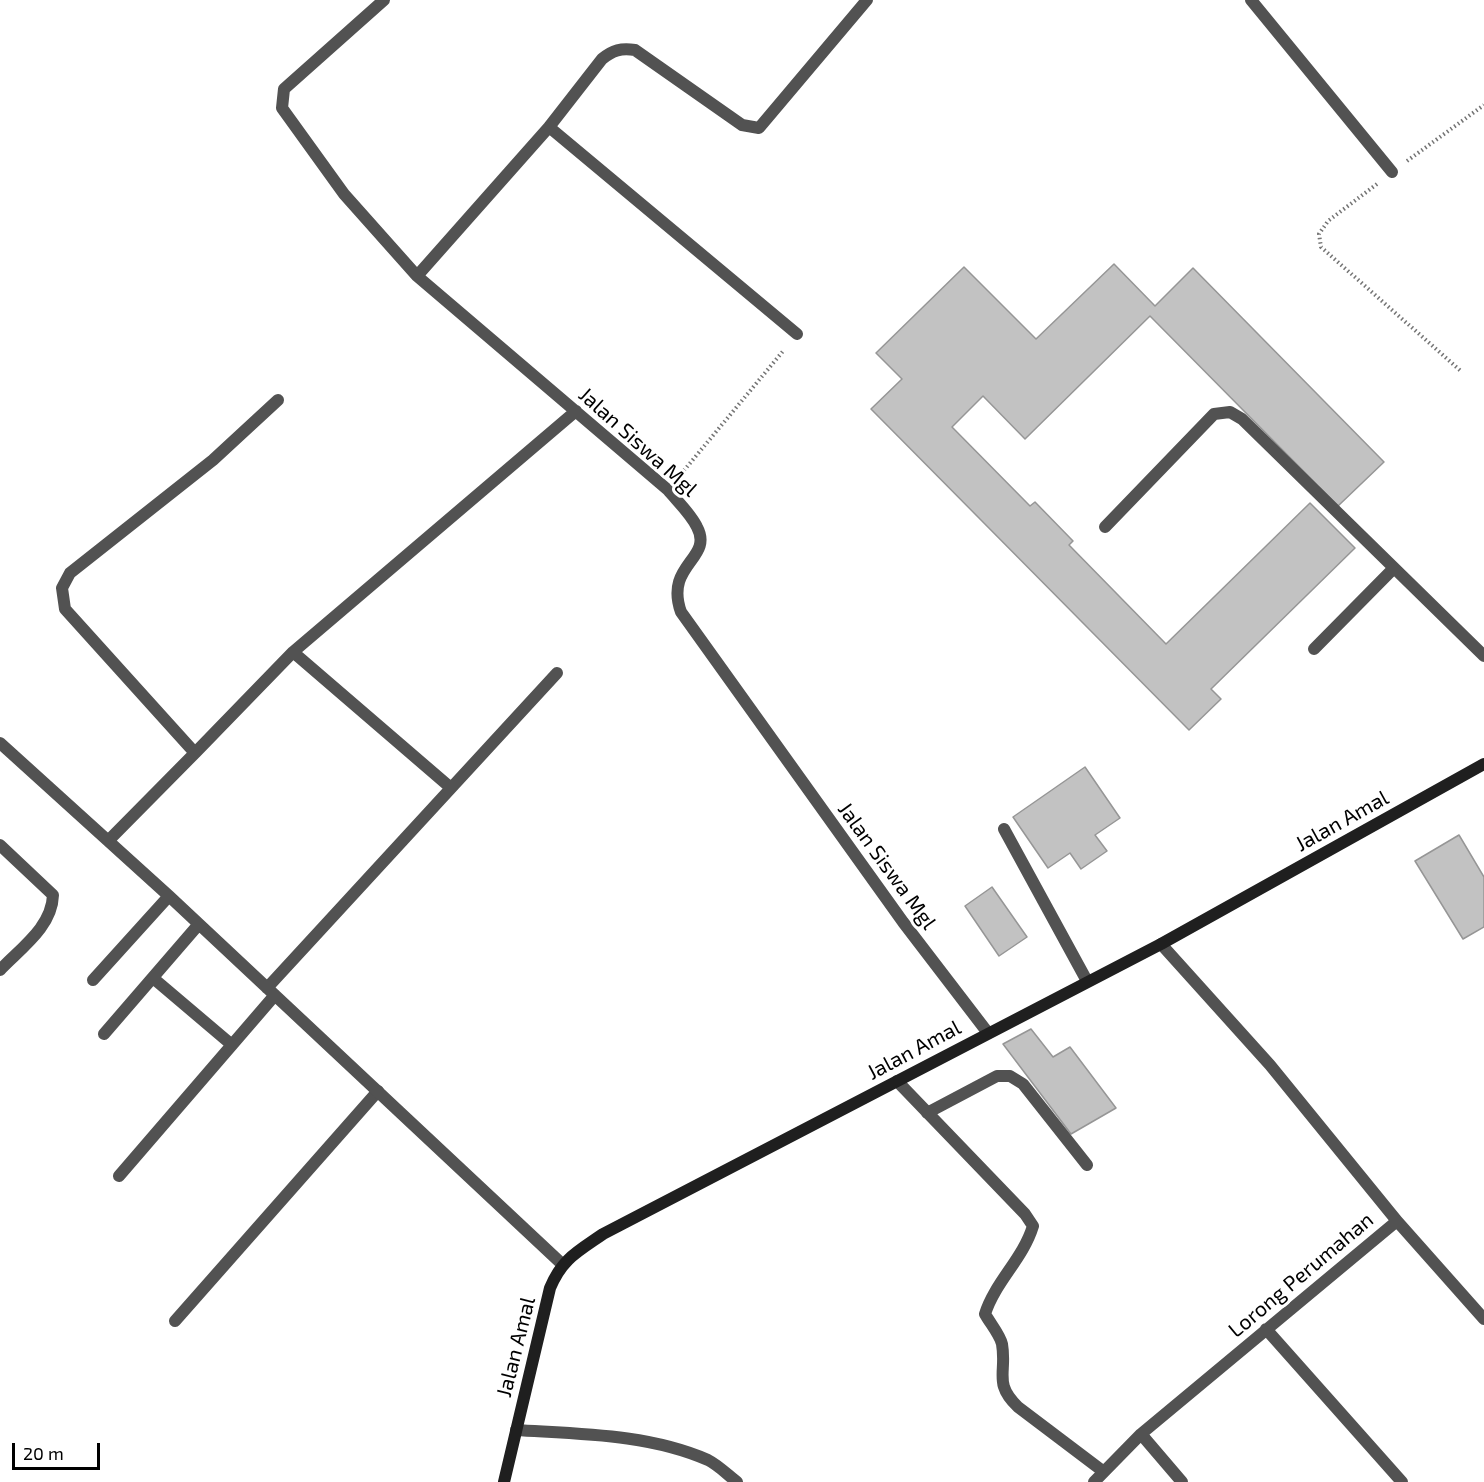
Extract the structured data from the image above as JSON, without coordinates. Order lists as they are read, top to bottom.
{
  "streets": {
    "street": ["Jalan Siswa Mgl", "Jalan Amal", "Lorong Perumahan"]
  },
  "crossings": [
    ["Jalan Siswa Mgl", "Jalan Amal"],
    ["Jalan Amal", "Lorong Perumahan"]
  ],
  "scale_bar": "20 m"
}
